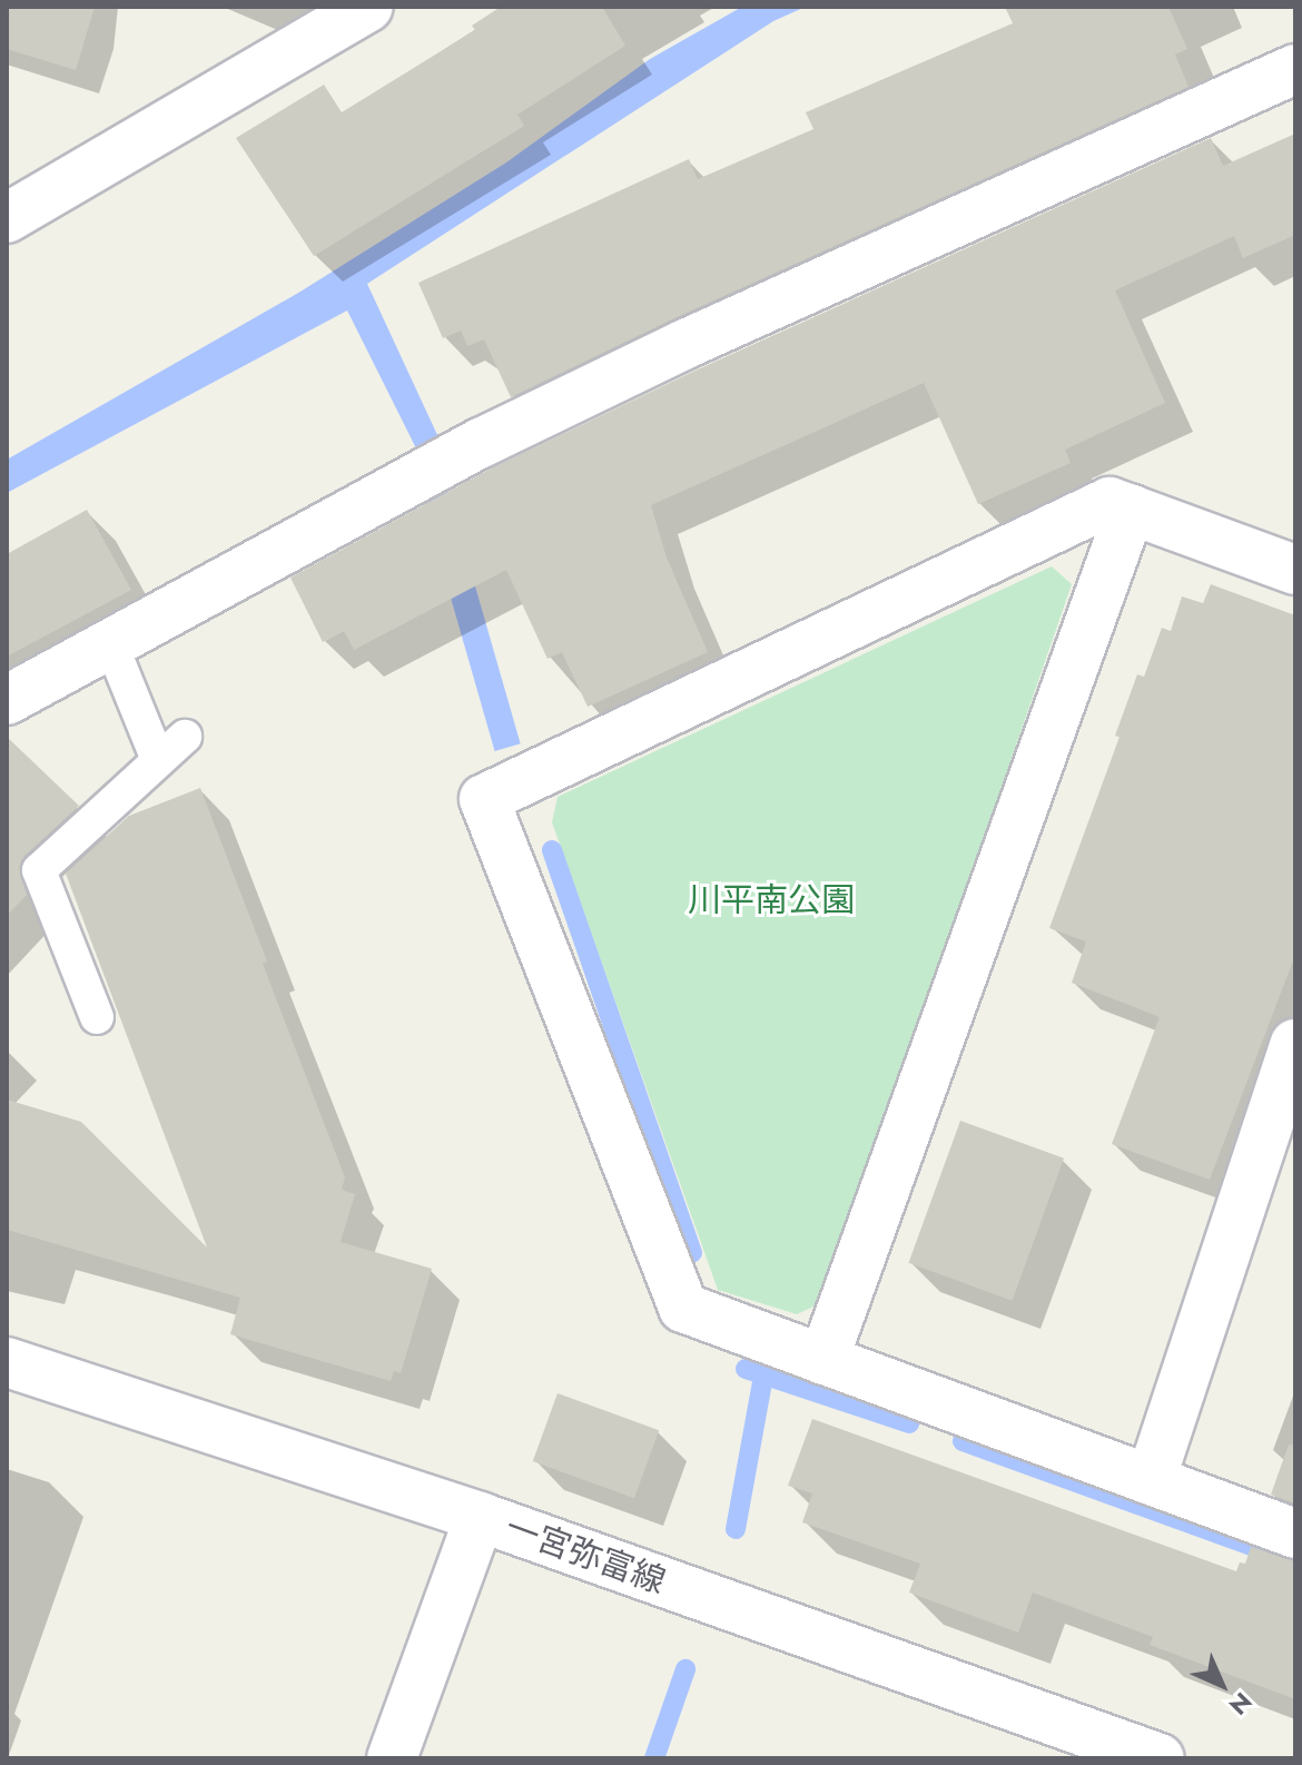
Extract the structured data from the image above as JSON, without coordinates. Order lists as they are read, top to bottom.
{
  "streets": {
    "street": ["一宮弥富線"]
  },
  "parks": ["川平南公園"],
  "north": "bottom right"
}
